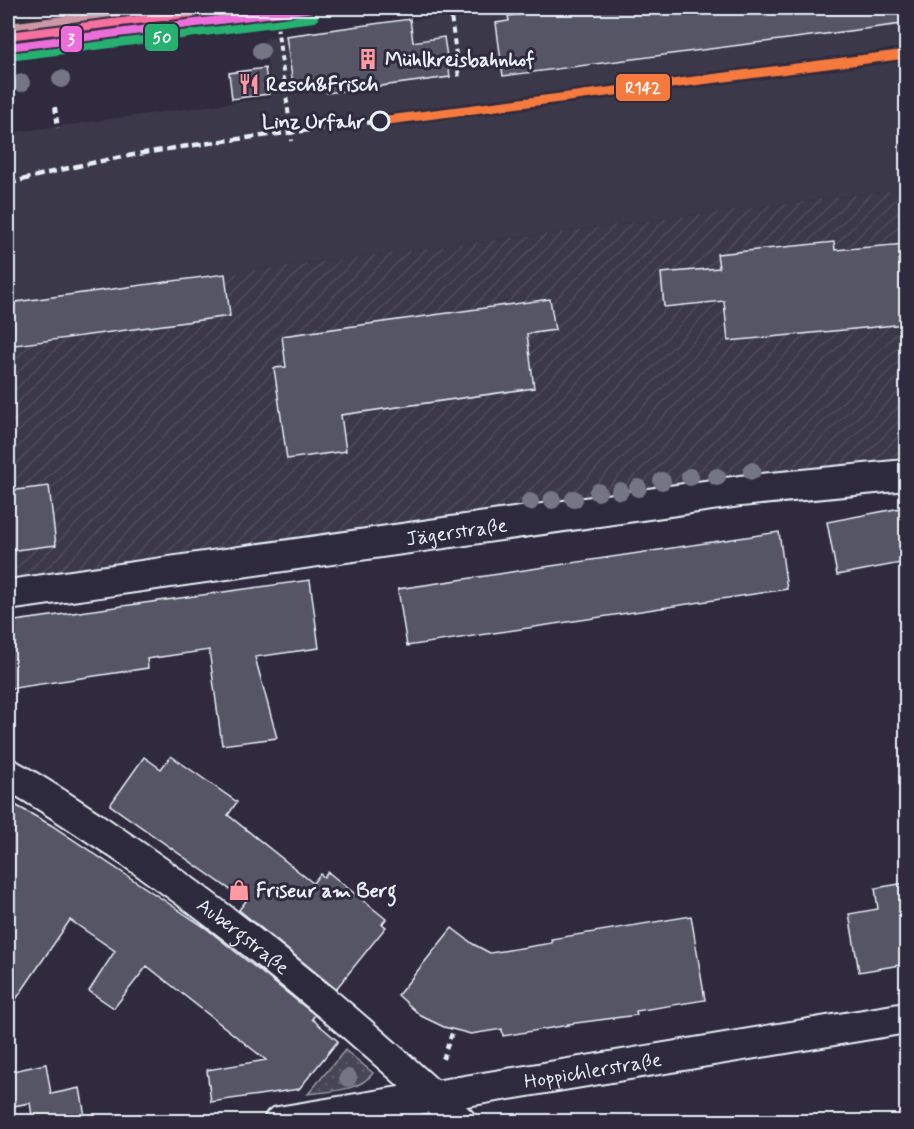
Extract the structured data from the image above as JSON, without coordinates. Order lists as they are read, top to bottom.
{
  "streets": {
    "street": ["Jägerstraße", "Aubergstraße", "Hoppichlerstraße"]
  },
  "crossings": [
    ["Aubergstraße", "Hoppichlerstraße"]
  ],
  "places": {
    "building": ["Mühlkreisbahnhof"],
    "restaurant": ["Resch&Frisch"],
    "other": ["Linz Urfahr"],
    "shop": ["Friseur am Berg"]
  },
  "lines": ["transit line 3", "transit line 50", "transit line R142"]
}
